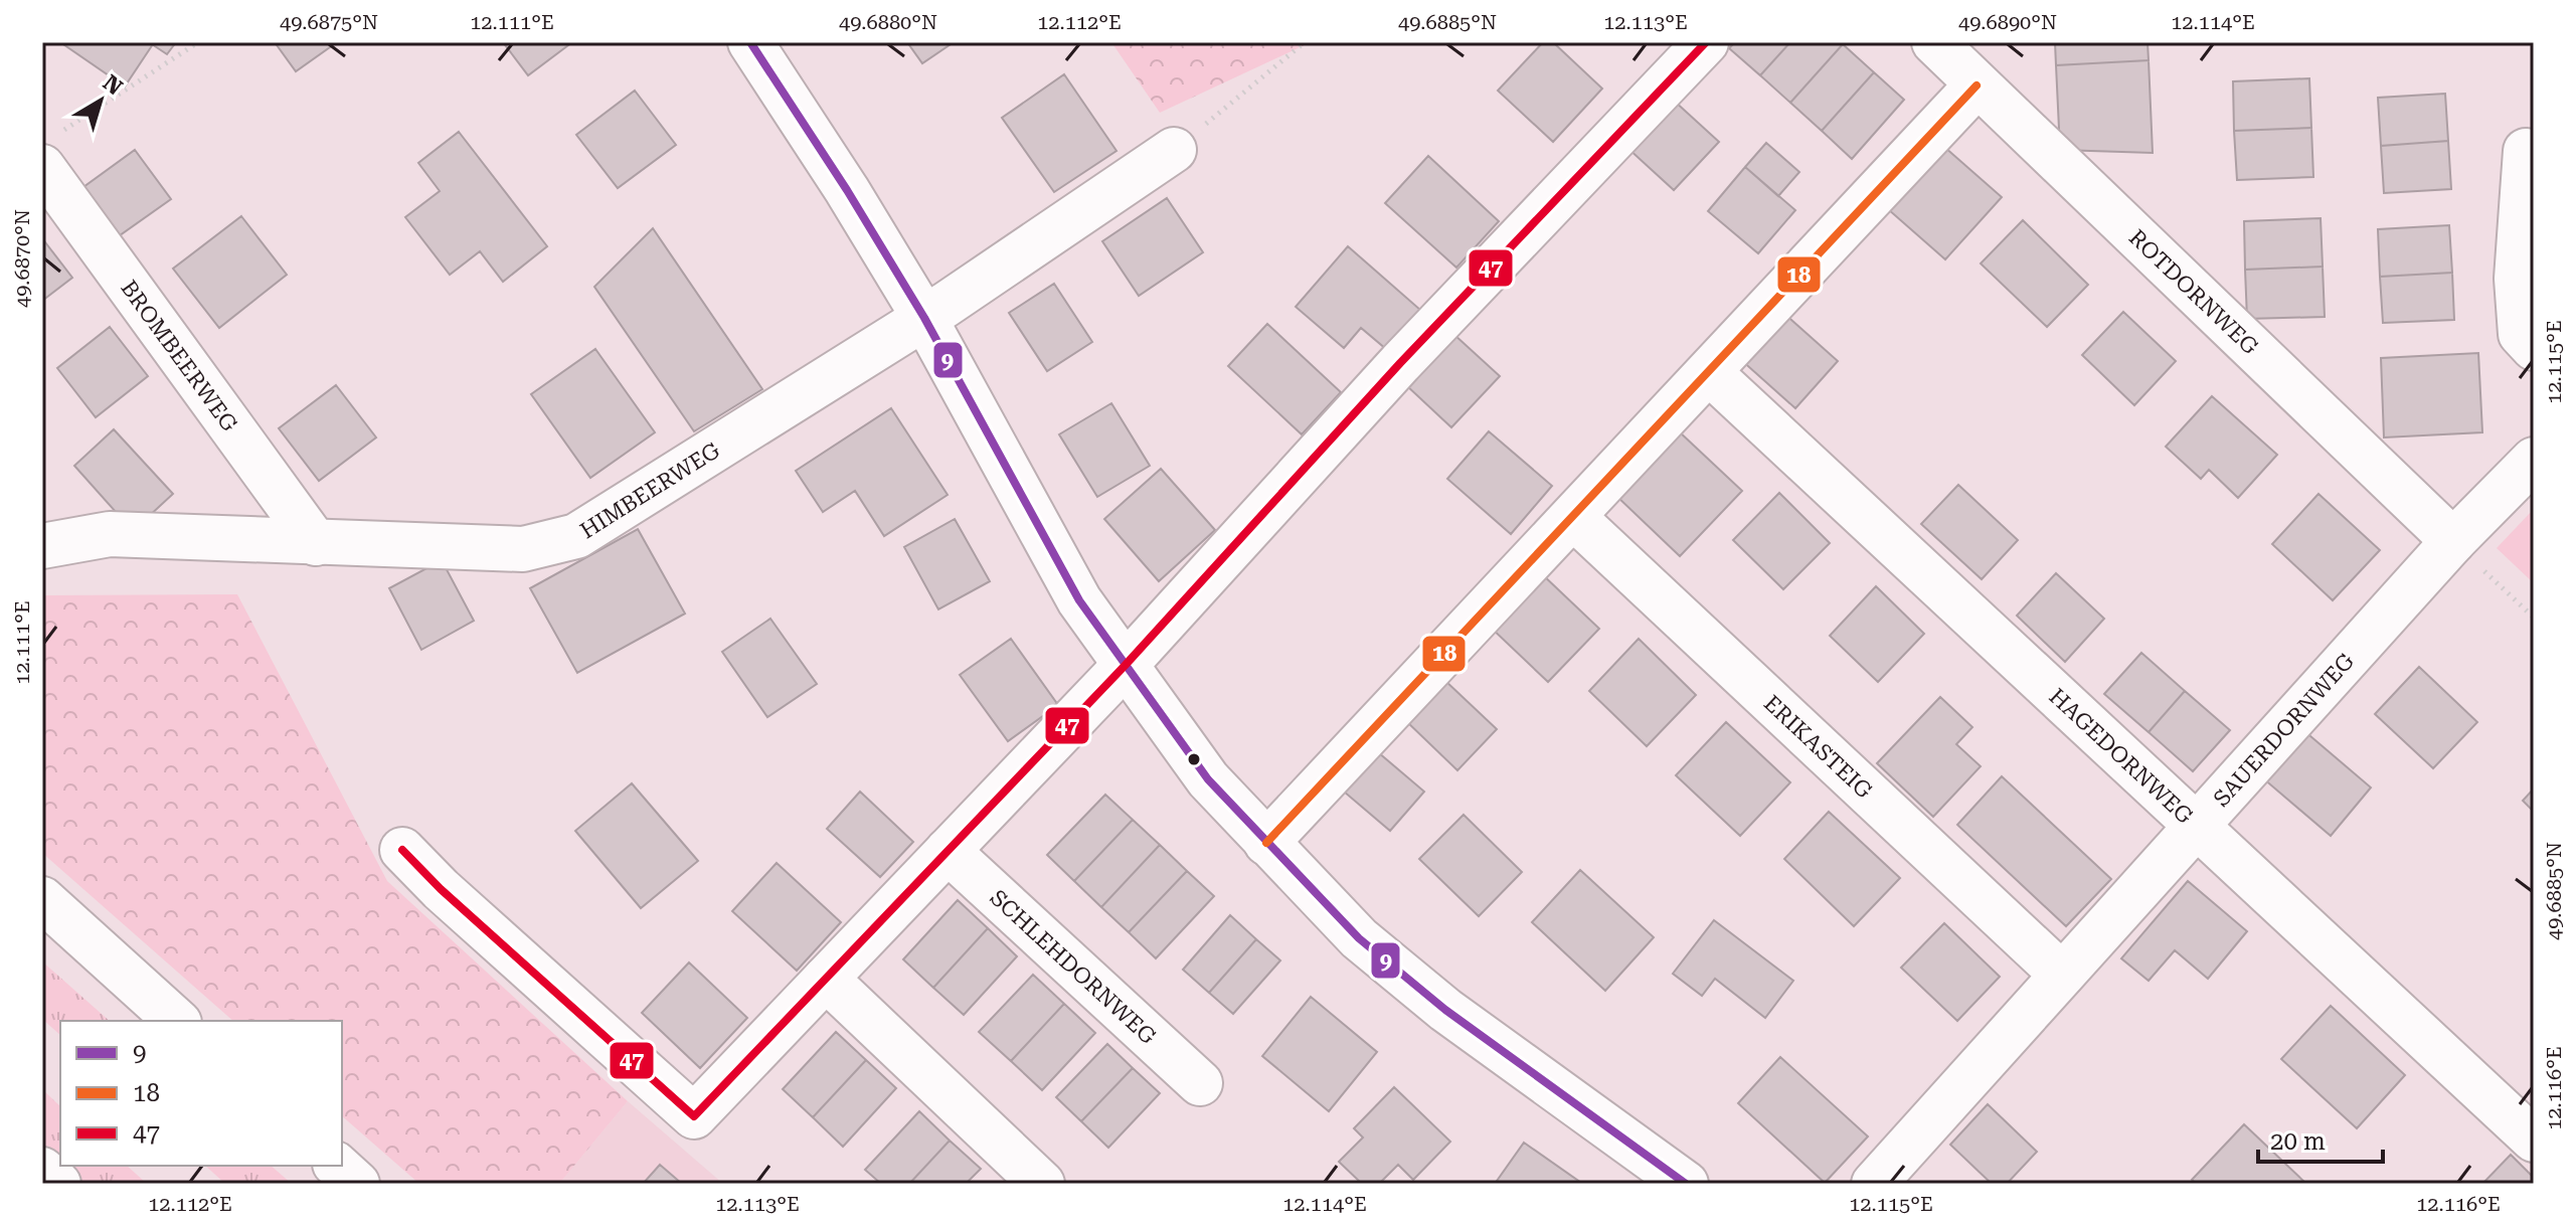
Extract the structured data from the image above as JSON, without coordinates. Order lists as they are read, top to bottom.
{
  "streets": {
    "street": [
      "ROTDORNWEG",
      "BROMBEERWEG",
      "HIMBEERWEG",
      "SAUERDORNWEG",
      "ERIKASTEIG",
      "HAGEDORNWEG",
      "SCHLEHDORNWEG"
    ]
  },
  "crossings": [
    ["ROTDORNWEG", "SAUERDORNWEG"],
    ["BROMBEERWEG", "HIMBEERWEG"],
    ["SAUERDORNWEG", "ERIKASTEIG"],
    ["SAUERDORNWEG", "HAGEDORNWEG"]
  ],
  "lines": ["transit line 9", "transit line 47", "transit line 18"],
  "legend": ["9", "18", "47"],
  "scale_bar": "20 m",
  "north": "top right",
  "coordinates": [
    "49.6875°N",
    "12.111°E",
    "49.6880°N",
    "12.112°E",
    "49.6885°N",
    "12.113°E",
    "49.6890°N",
    "12.114°E",
    "49.6870°N",
    "12.115°E",
    "12.116°E"
  ]
}
